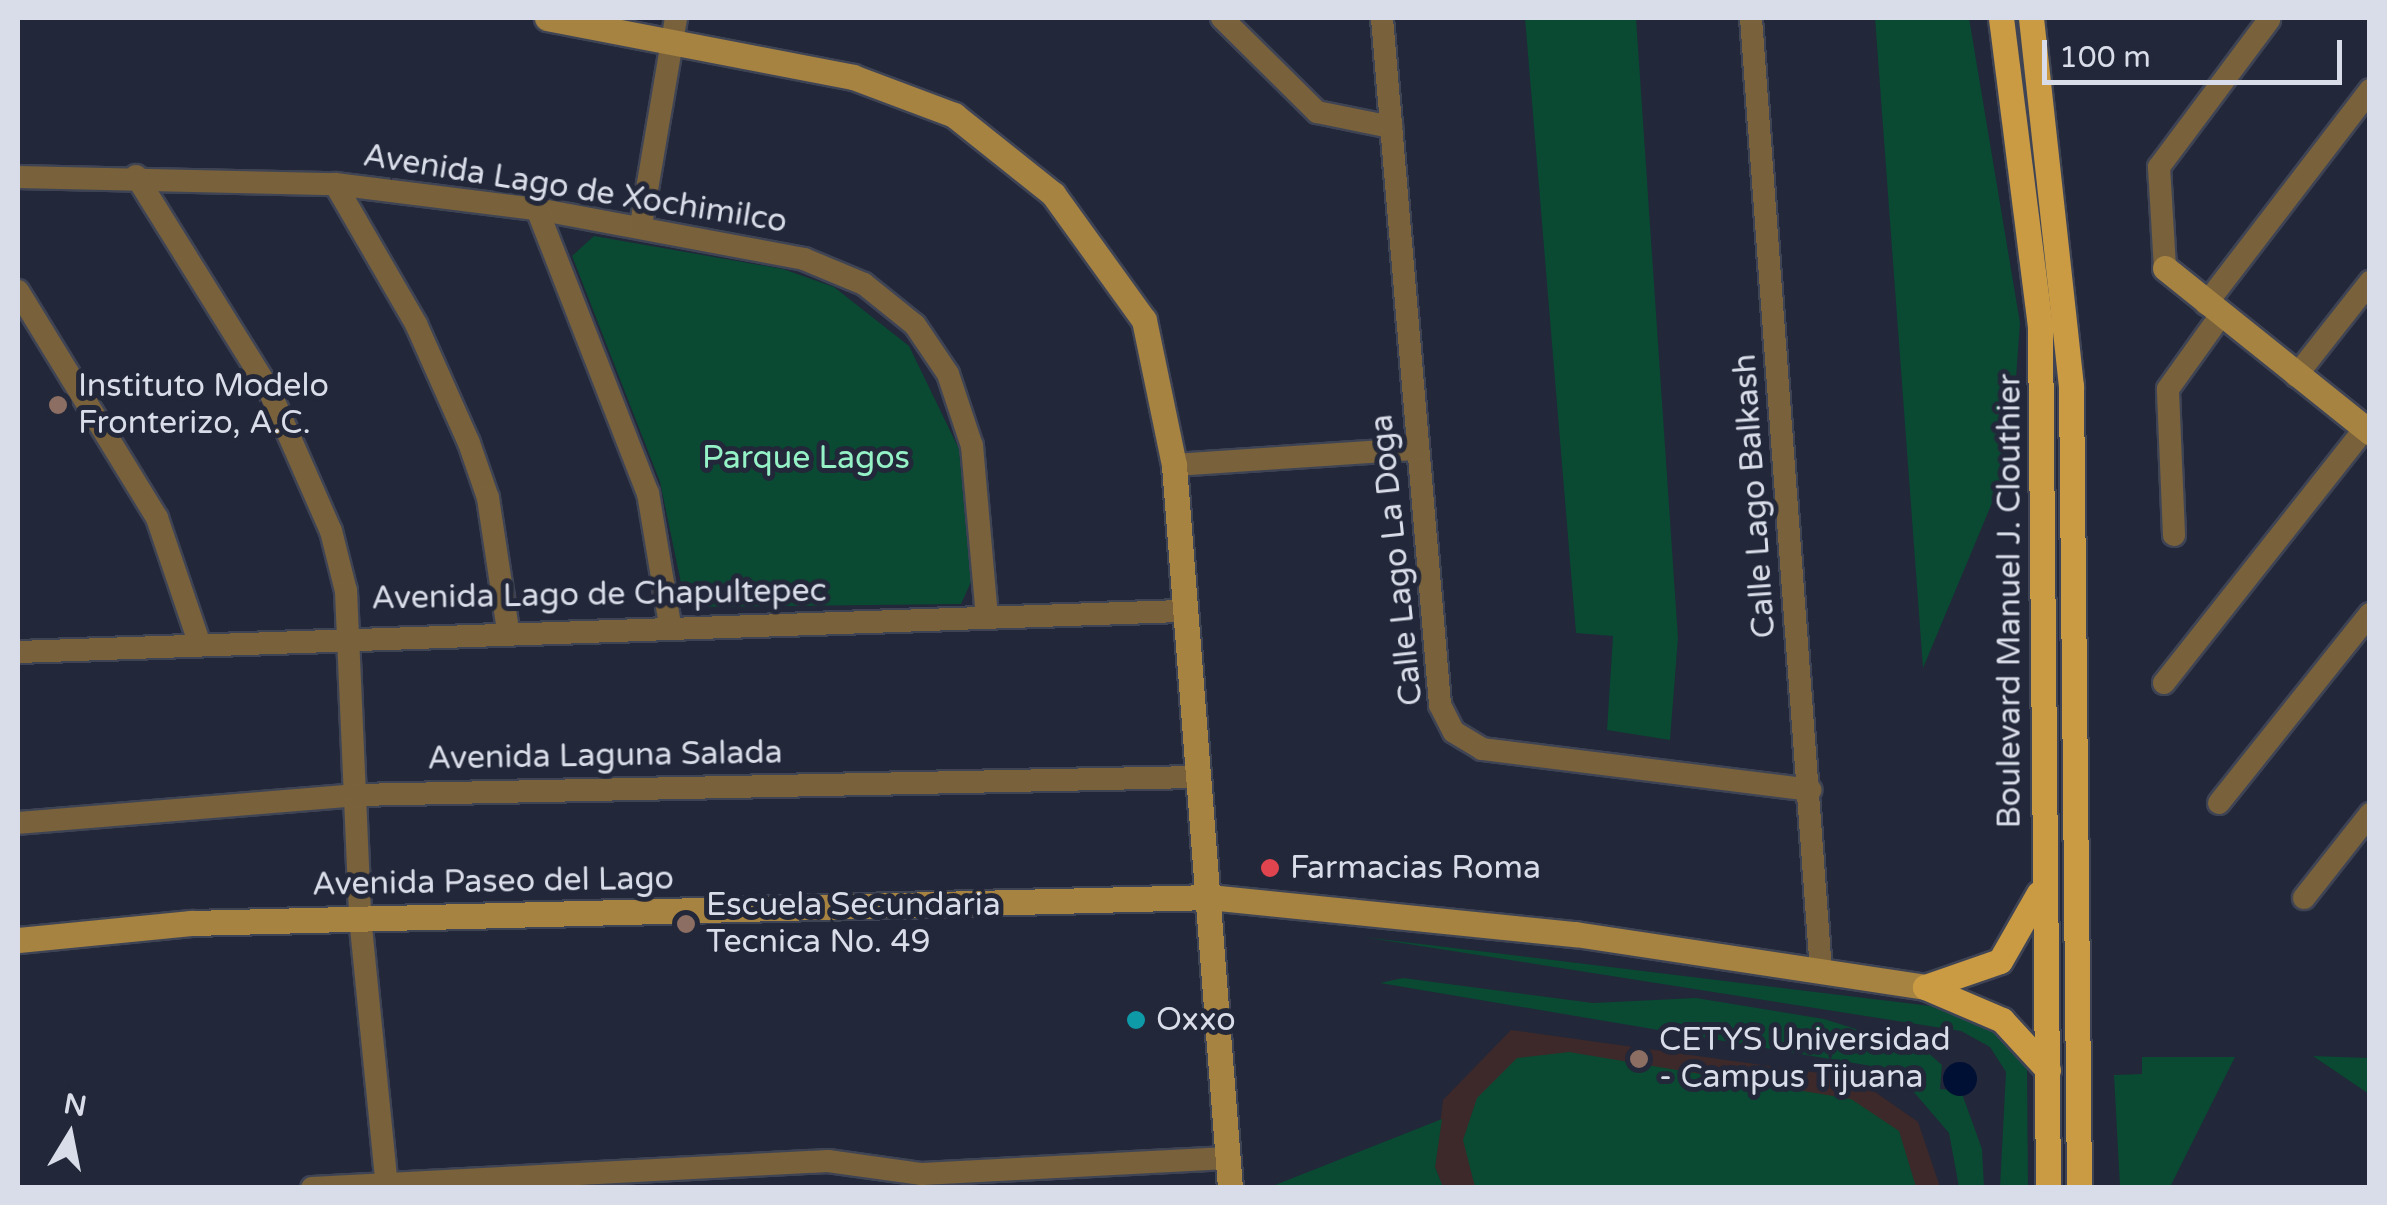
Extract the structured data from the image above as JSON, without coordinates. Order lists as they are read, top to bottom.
{
  "streets": {
    "main road": ["Boulevard Manuel J. Clouthier", "Avenida Paseo del Lago"],
    "street": [
      "Avenida Lago de Xochimilco",
      "Calle Lago Balkash",
      "Calle Lago La Doga",
      "Avenida Lago de Chapultepec",
      "Avenida Laguna Salada"
    ]
  },
  "crossings": [
    ["Avenida Lago de Xochimilco", "Avenida Lago de Chapultepec"],
    ["Calle Lago Balkash", "Calle Lago La Doga"],
    ["Calle Lago Balkash", "Avenida Paseo del Lago"]
  ],
  "parks": ["Parque Lagos"],
  "places": [
    "Instituto Modelo Fronterizo, A.C.",
    "Farmacias Roma",
    "Escuela Secundaria Tecnica No. 49",
    "Oxxo",
    "CETYS Universidad - Campus Tijuana"
  ],
  "scale_bar": "100 m",
  "north": "top"
}
